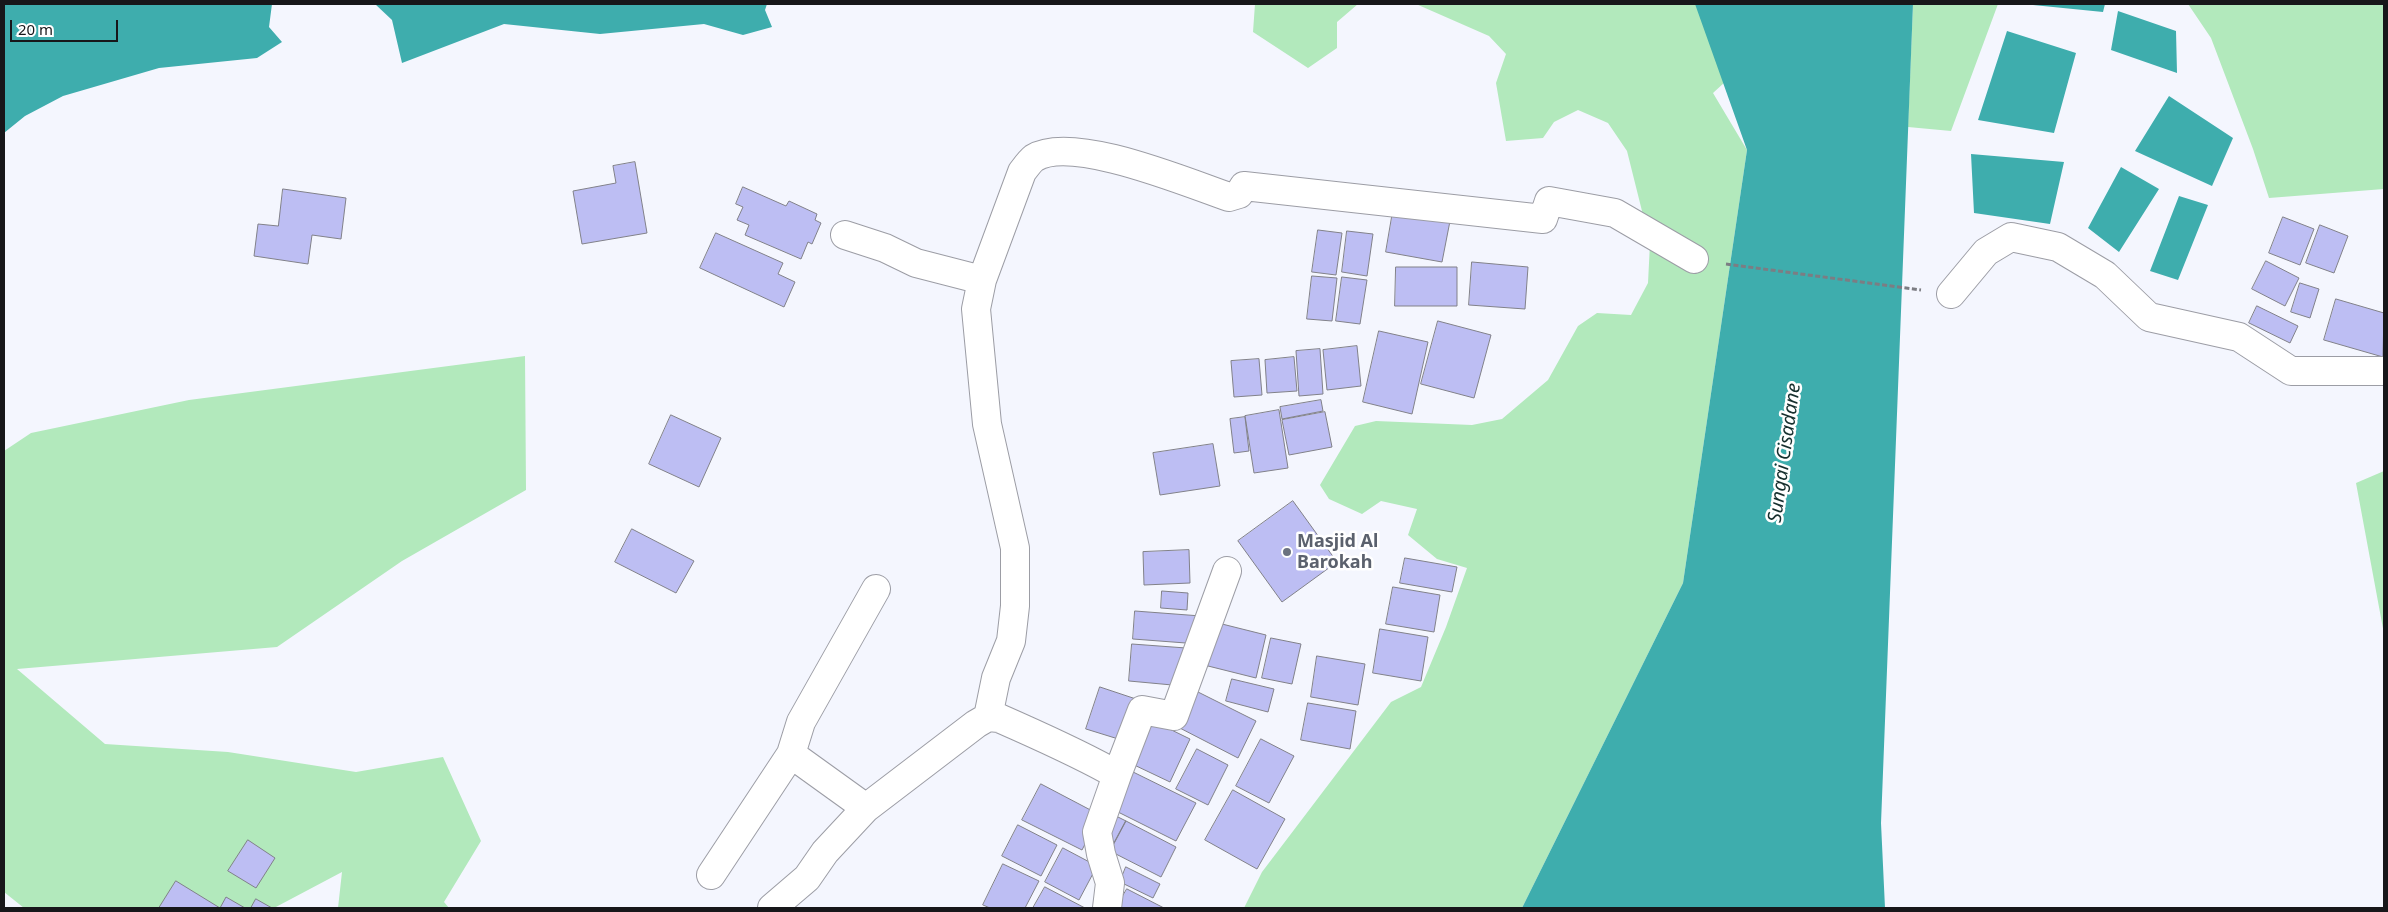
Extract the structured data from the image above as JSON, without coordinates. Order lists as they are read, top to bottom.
{
  "water": ["Sungai Cisadane"],
  "places": ["Masjid Al Barokah"],
  "scale_bar": "20 m"
}
